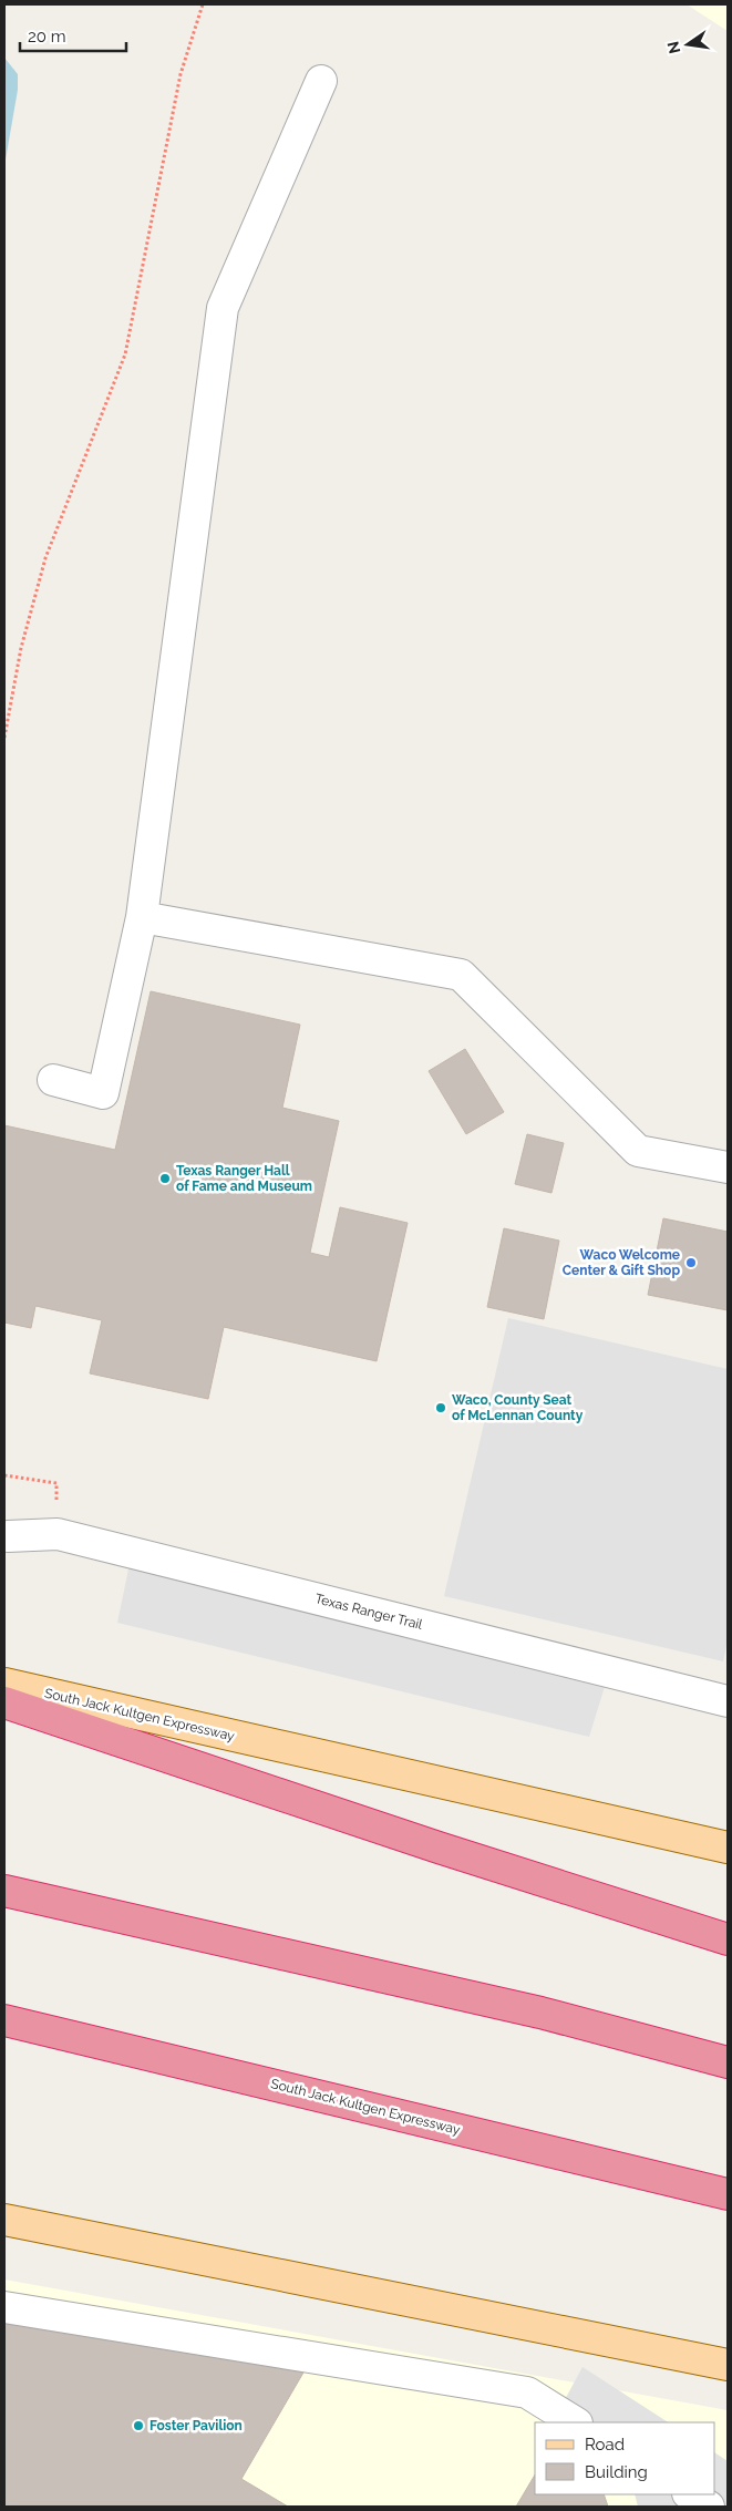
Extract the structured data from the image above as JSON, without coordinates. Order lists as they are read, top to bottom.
{
  "streets": {
    "highway": ["South Jack Kultgen Expressway"],
    "street": ["Texas Ranger Trail"]
  },
  "places": [
    "Texas Ranger Hall of Fame and Museum",
    "Waco Welcome Center & Gift Shop",
    "Waco, County Seat of McLennan County",
    "Foster Pavilion"
  ],
  "legend": ["Road", "Building"],
  "scale_bar": "20 m",
  "north": "left"
}
